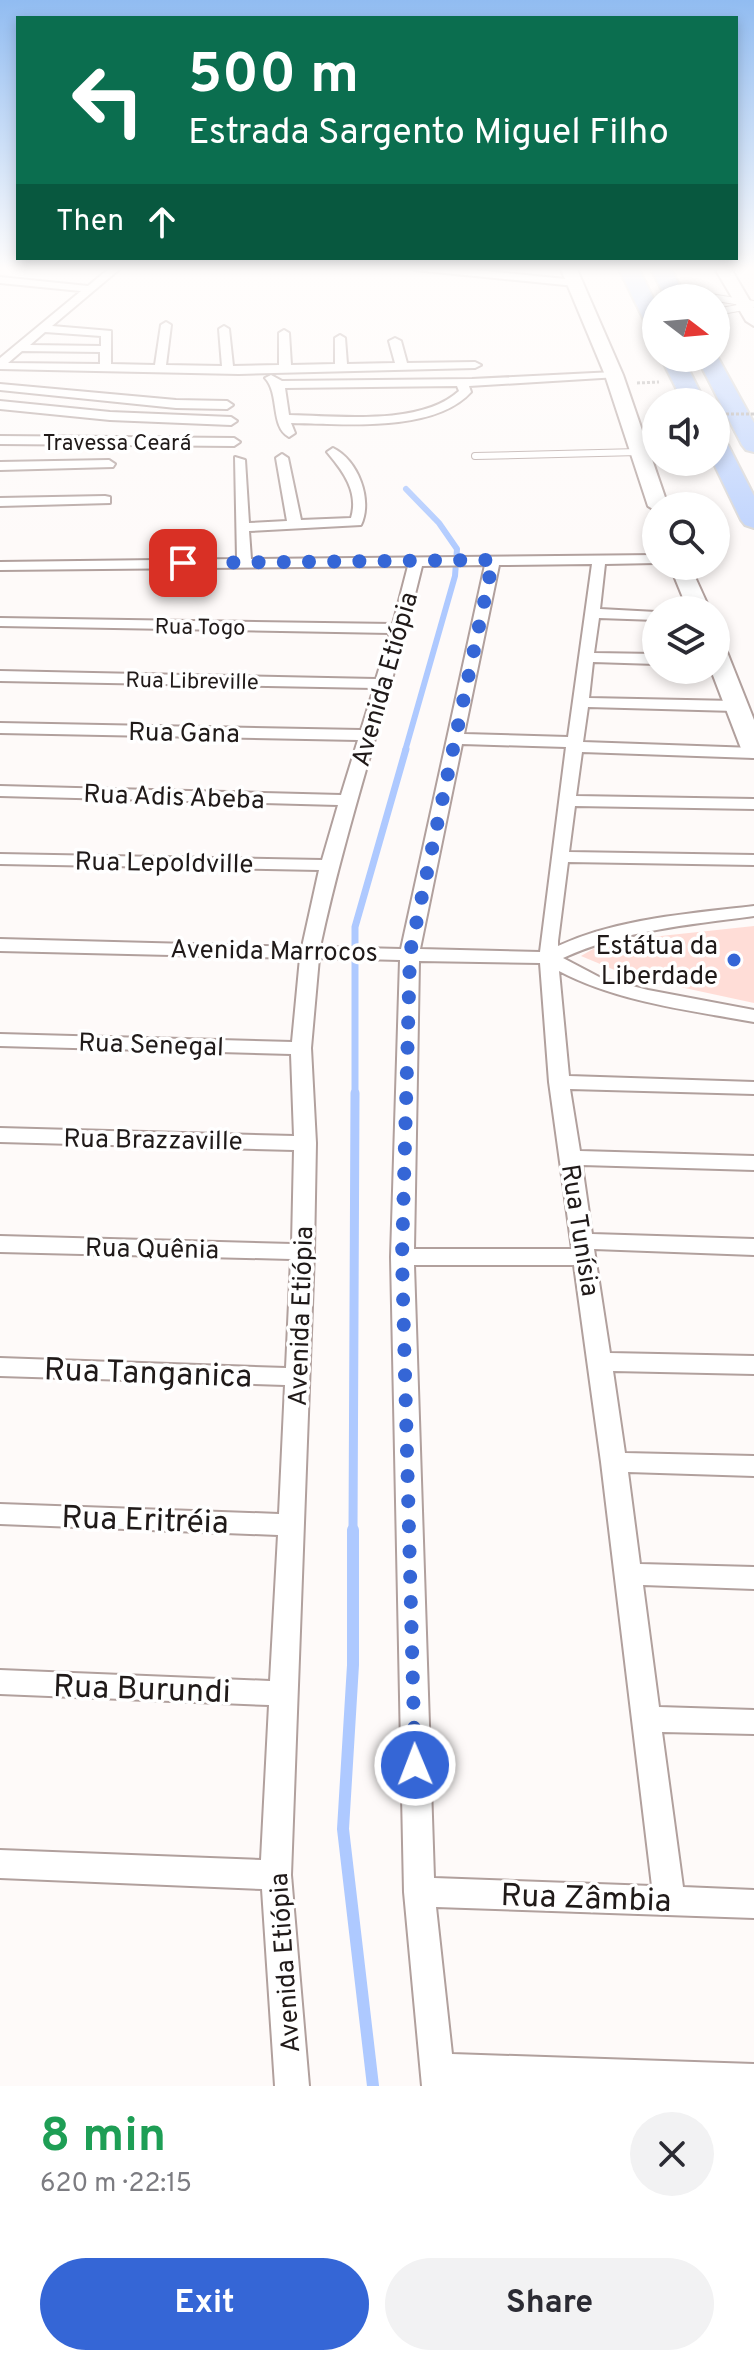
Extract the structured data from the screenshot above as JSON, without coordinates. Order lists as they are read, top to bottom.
{
  "streets": {
    "street": [
      "Travessa Ceará",
      "Rua Togo",
      "Avenida Etiópia",
      "Rua Libreville",
      "Rua Gana",
      "Rua Adis Abeba",
      "Rua Lepoldville",
      "Avenida Marrocos",
      "Rua Senegal",
      "Rua Brazzaville",
      "Rua Tunísia",
      "Rua Quênia",
      "Rua Tanganica",
      "Rua Eritréia",
      "Rua Burundi",
      "Rua Zâmbia"
    ]
  },
  "crossings": [
    ["Rua Togo", "Avenida Etiópia"],
    ["Avenida Etiópia", "Rua Libreville"],
    ["Avenida Etiópia", "Rua Gana"],
    ["Avenida Etiópia", "Rua Adis Abeba"],
    ["Avenida Etiópia", "Rua Lepoldville"],
    ["Avenida Etiópia", "Avenida Marrocos"],
    ["Avenida Etiópia", "Rua Senegal"],
    ["Avenida Etiópia", "Rua Brazzaville"],
    ["Avenida Etiópia", "Rua Quênia"],
    ["Avenida Etiópia", "Rua Tanganica"],
    ["Avenida Etiópia", "Rua Eritréia"],
    ["Avenida Etiópia", "Rua Burundi"],
    ["Avenida Marrocos", "Rua Tunísia"],
    ["Rua Tunísia", "Rua Zâmbia"]
  ],
  "places": ["Estátua da Liberdade"],
  "north": "right",
  "page": {
    "turn": ["500 m", "Estrada Sargento Miguel Filho"],
    "then": "Then",
    "heading": ["8 min", "620 m · 22:15"],
    "buttons": ["Exit", "Share"]
  }
}
